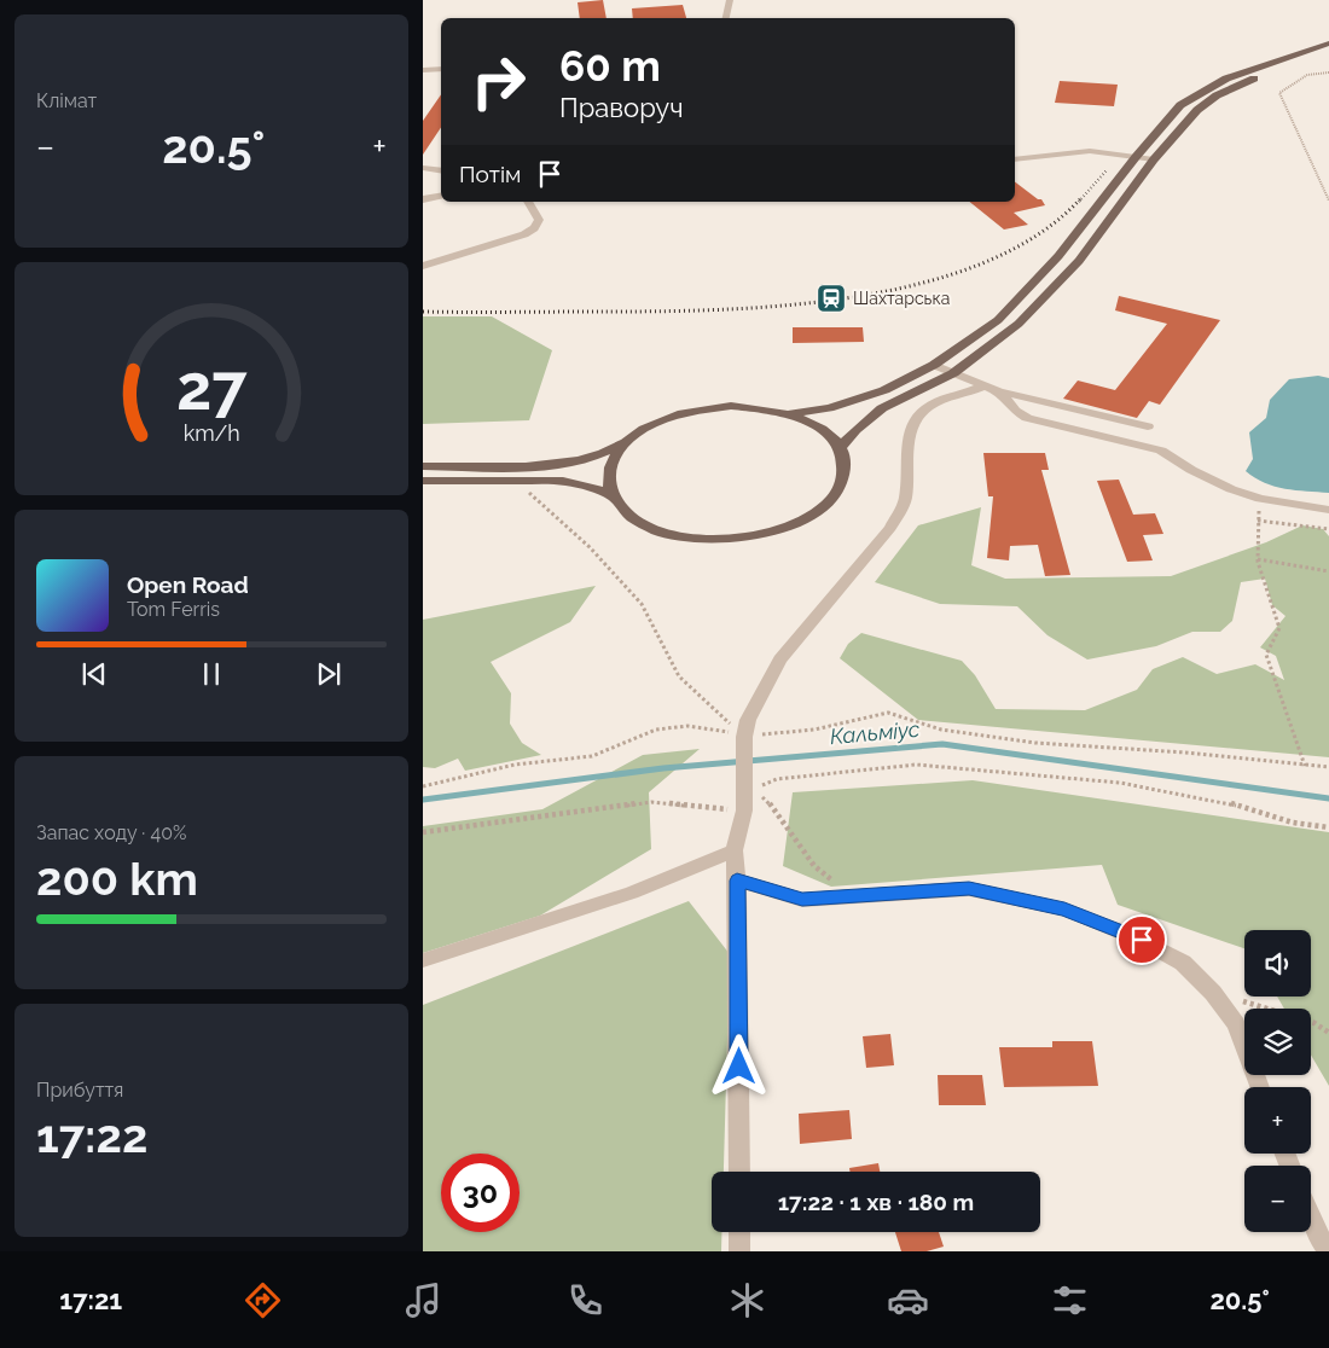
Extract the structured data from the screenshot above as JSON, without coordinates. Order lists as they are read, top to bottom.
{
  "water": ["Кальміус"],
  "places": {
    "station": ["Шахтарська"]
  },
  "page": {
    "tile": [
      "Клімат",
      ["Запас ходу · 40%", "200 km"],
      ["Прибуття", "17:22"]
    ],
    "turn": ["60 m", "Праворуч"],
    "heat": ["−", "20.5°", "+"],
    "then": "Потім",
    "song": ["Open Road", "Tom Ferris"],
    "map_buttons": ["+", "−"],
    "limit": "30",
    "trip": "17:22 · 1 хв · 180 m",
    "tabs": ["17:21", "20.5°"],
    "gauge": ["27", "km/h"]
  }
}
